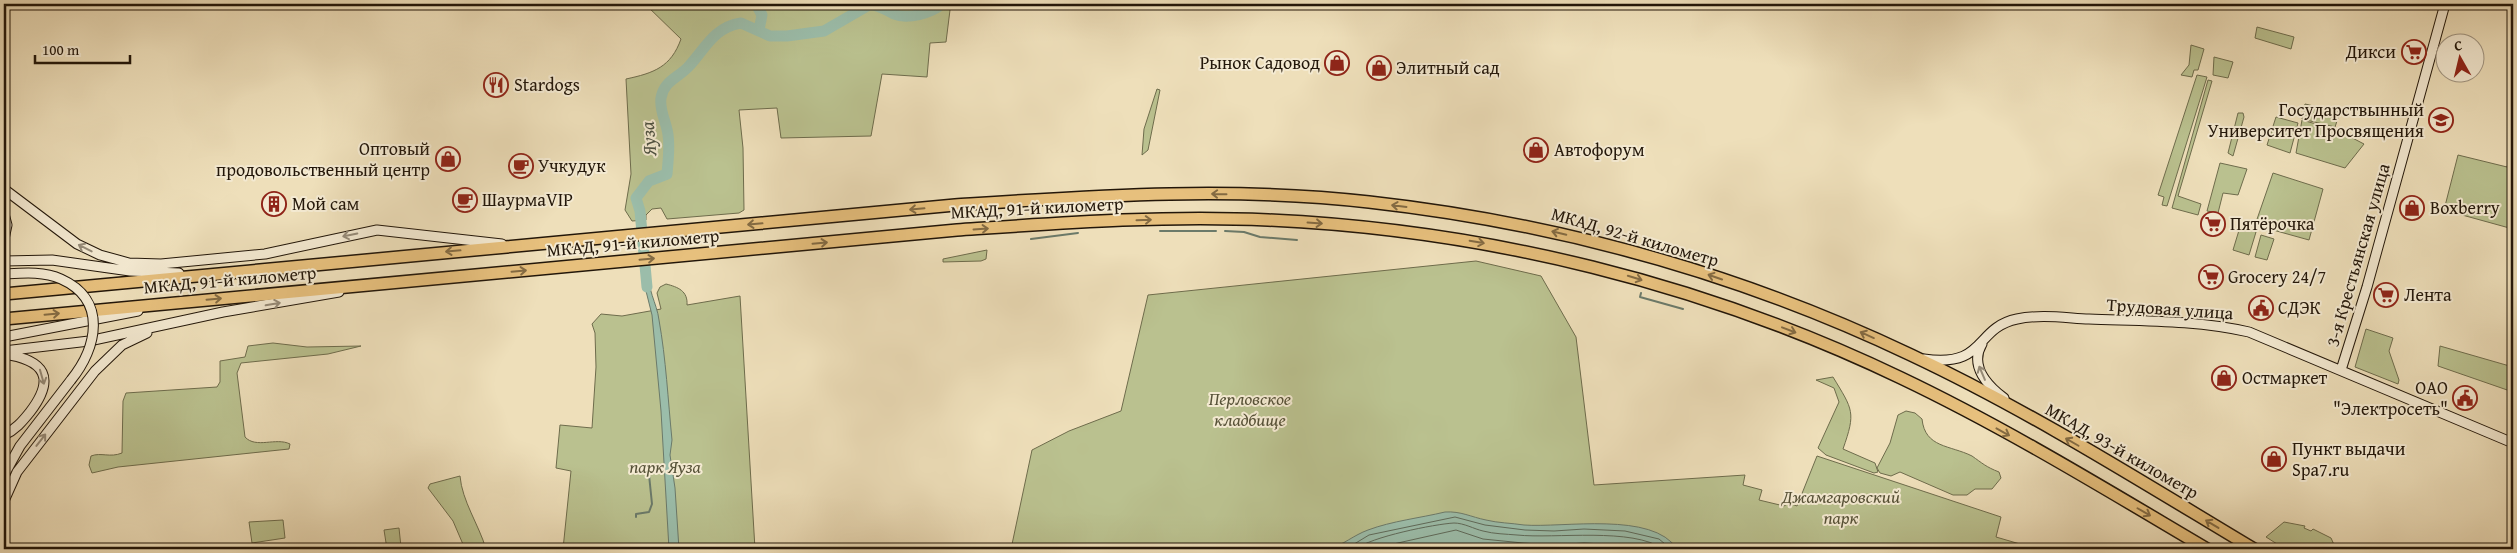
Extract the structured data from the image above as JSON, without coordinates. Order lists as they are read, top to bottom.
{
  "streets": {
    "highway": ["МКАД, 91-й километр", "МКАД, 92-й километр", "МКАД, 93-й километр"],
    "main road": ["3-я Крестьянская улица", "Трудовая улица"]
  },
  "crossings": [
    ["МКАД, 91-й километр", "МКАД, 92-й километр"],
    ["МКАД, 92-й километр", "Трудовая улица"],
    ["МКАД, 92-й километр", "МКАД, 93-й километр"],
    ["3-я Крестьянская улица", "Трудовая улица"]
  ],
  "one_way": ["МКАД, 92-й километр", "МКАД, 93-й километр"],
  "water": ["Яуза"],
  "parks": ["Перловское кладбище", "парк Яуза", "Джамгаровский парк"],
  "places": {
    "supermarket": [
      "Дикси",
      "Пятёрочка",
      "Grocery 24/7",
      "Лента"
    ],
    "shop": [
      "Рынок Садовод",
      "Элитный сад",
      "Автофорум",
      "Оптовый продовольственный центр",
      "Boxberry",
      "Остмаркет",
      "Пункт выдачи Spa7.ru"
    ],
    "restaurant": ["Stardogs"],
    "school or university": ["Государствынный Университет Просвящения"],
    "cafe": ["Учкудук", "ШаурмаVIP"],
    "building": ["Мой сам"],
    "public building": ["СДЭК", "ОАО \"Электросеть\""]
  },
  "scale_bar": "100 m",
  "north": "top"
}
